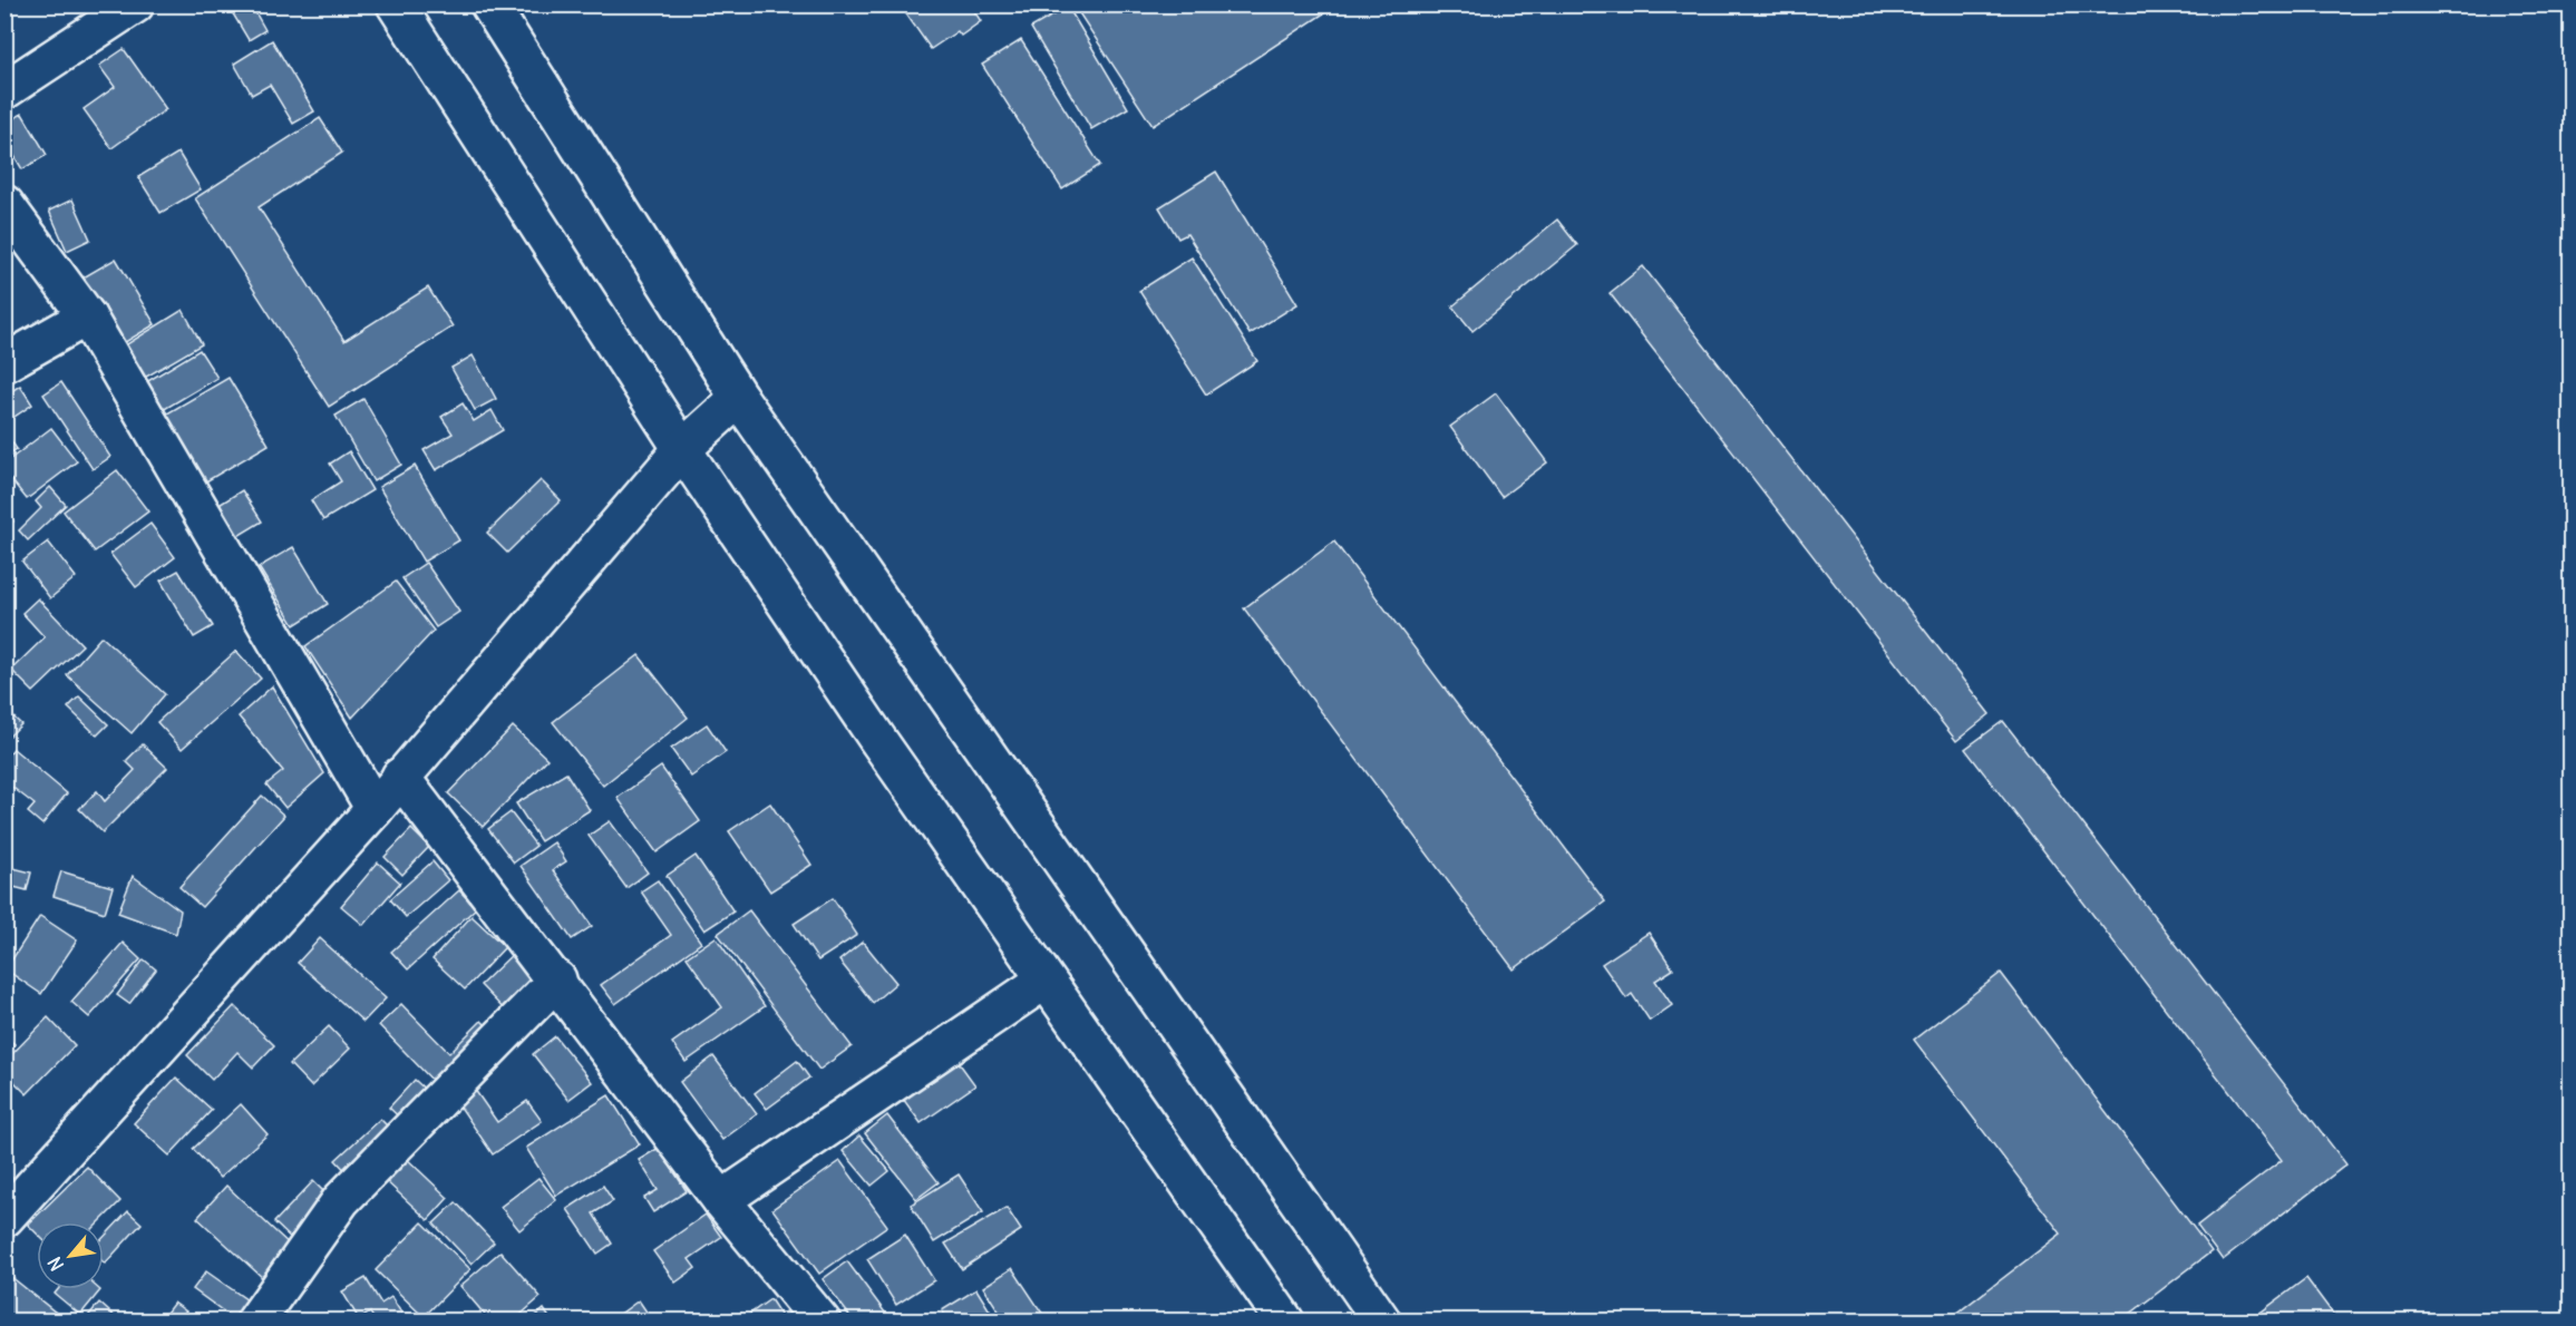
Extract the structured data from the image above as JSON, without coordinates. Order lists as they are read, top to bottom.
{
  "north": "bottom left"
}
